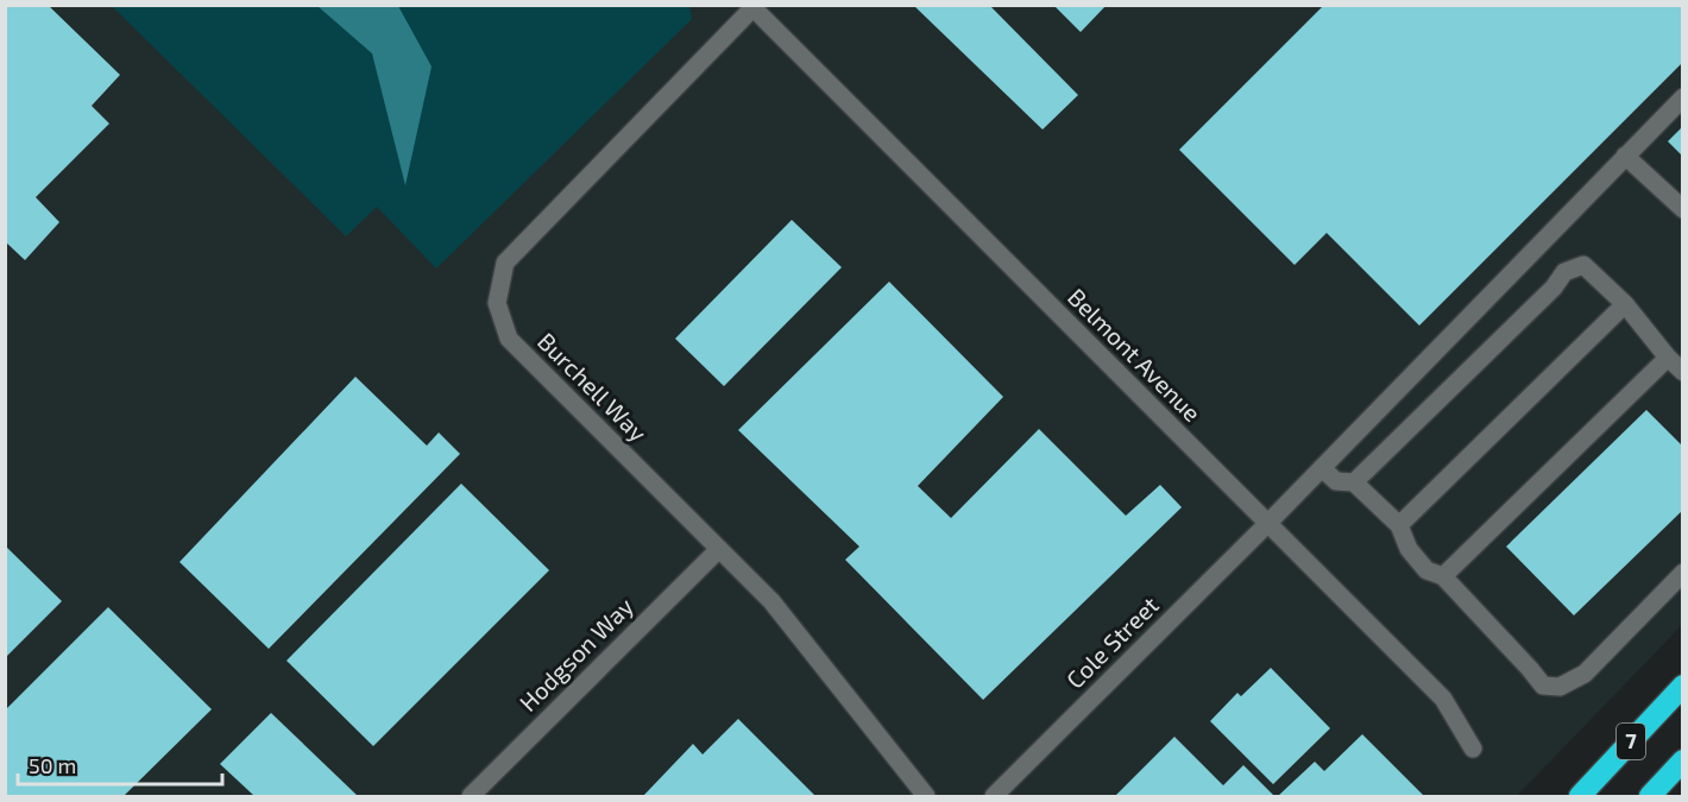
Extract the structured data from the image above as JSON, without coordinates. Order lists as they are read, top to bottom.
{
  "streets": {
    "highway": ["7"],
    "street": [
      "Belmont Avenue",
      "Burchell Way",
      "Cole Street",
      "Hodgson Way"
    ]
  },
  "crossings": [
    ["Belmont Avenue", "Burchell Way"],
    ["Belmont Avenue", "Cole Street"],
    ["Burchell Way", "Hodgson Way"]
  ],
  "scale_bar": "50 m"
}
